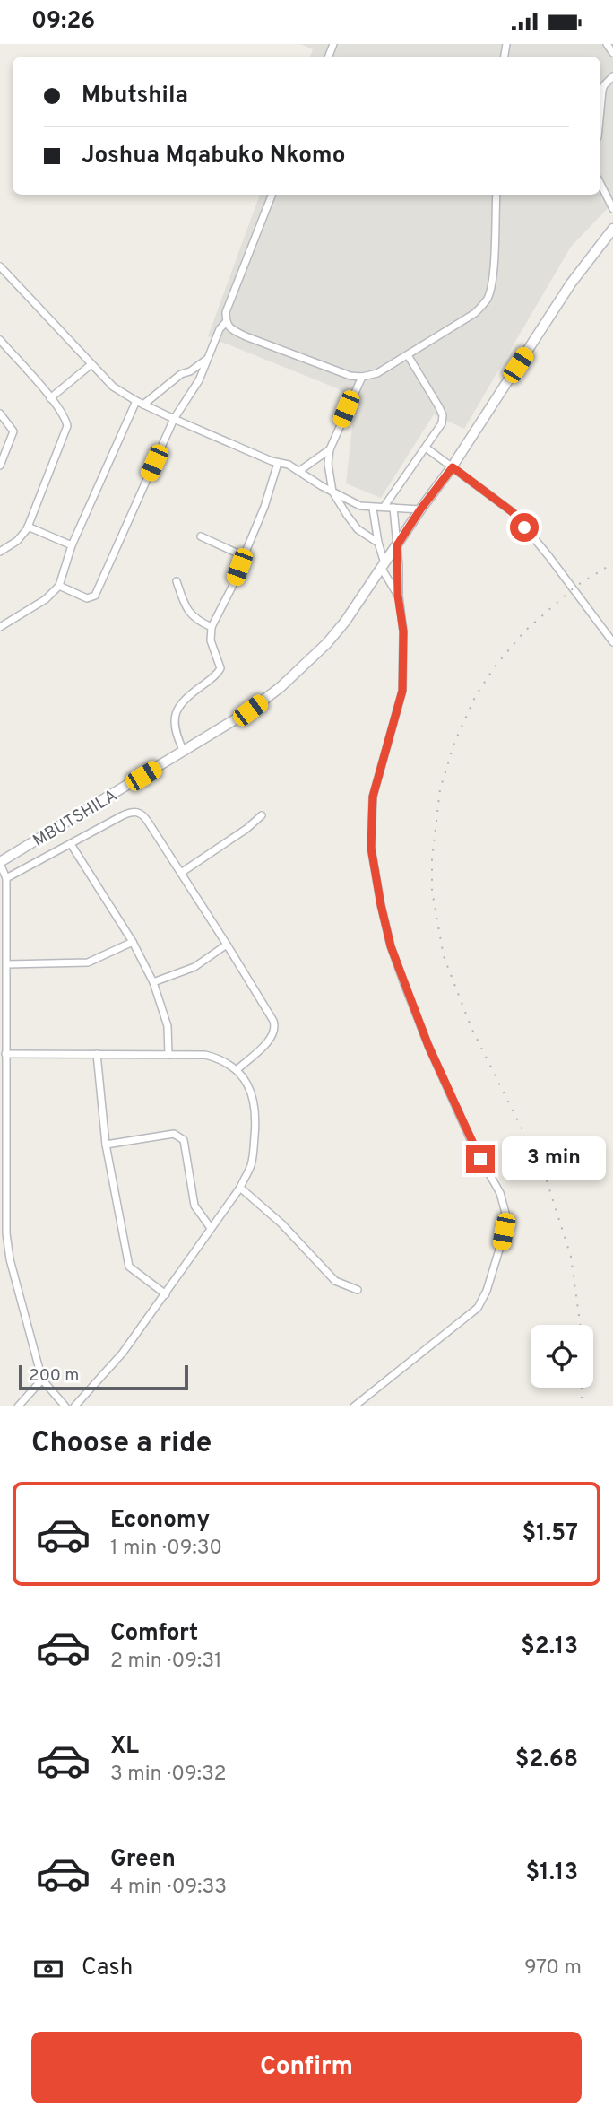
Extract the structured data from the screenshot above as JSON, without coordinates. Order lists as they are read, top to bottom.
{
  "streets": {
    "street": ["MBUTSHILA"]
  },
  "scale_bar": "200 m",
  "page": {
    "status": "09:26",
    "banner": ["Mbutshila", "Joshua Mqabuko Nkomo"],
    "bubble": "3 min",
    "scale": "200 m",
    "heading": "Choose a ride",
    "list": [
      {
        "name": "Economy",
        "note": "1 min · 09:30",
        "value": "$1.57"
      },
      {
        "name": "Comfort",
        "note": "2 min · 09:31",
        "value": "$2.13"
      },
      {
        "name": "XL",
        "note": "3 min · 09:32",
        "value": "$2.68"
      },
      {
        "name": "Green",
        "note": "4 min · 09:33",
        "value": "$1.13"
      }
    ],
    "pay": ["Cash", "970 m"],
    "buttons": "Confirm"
  }
}
